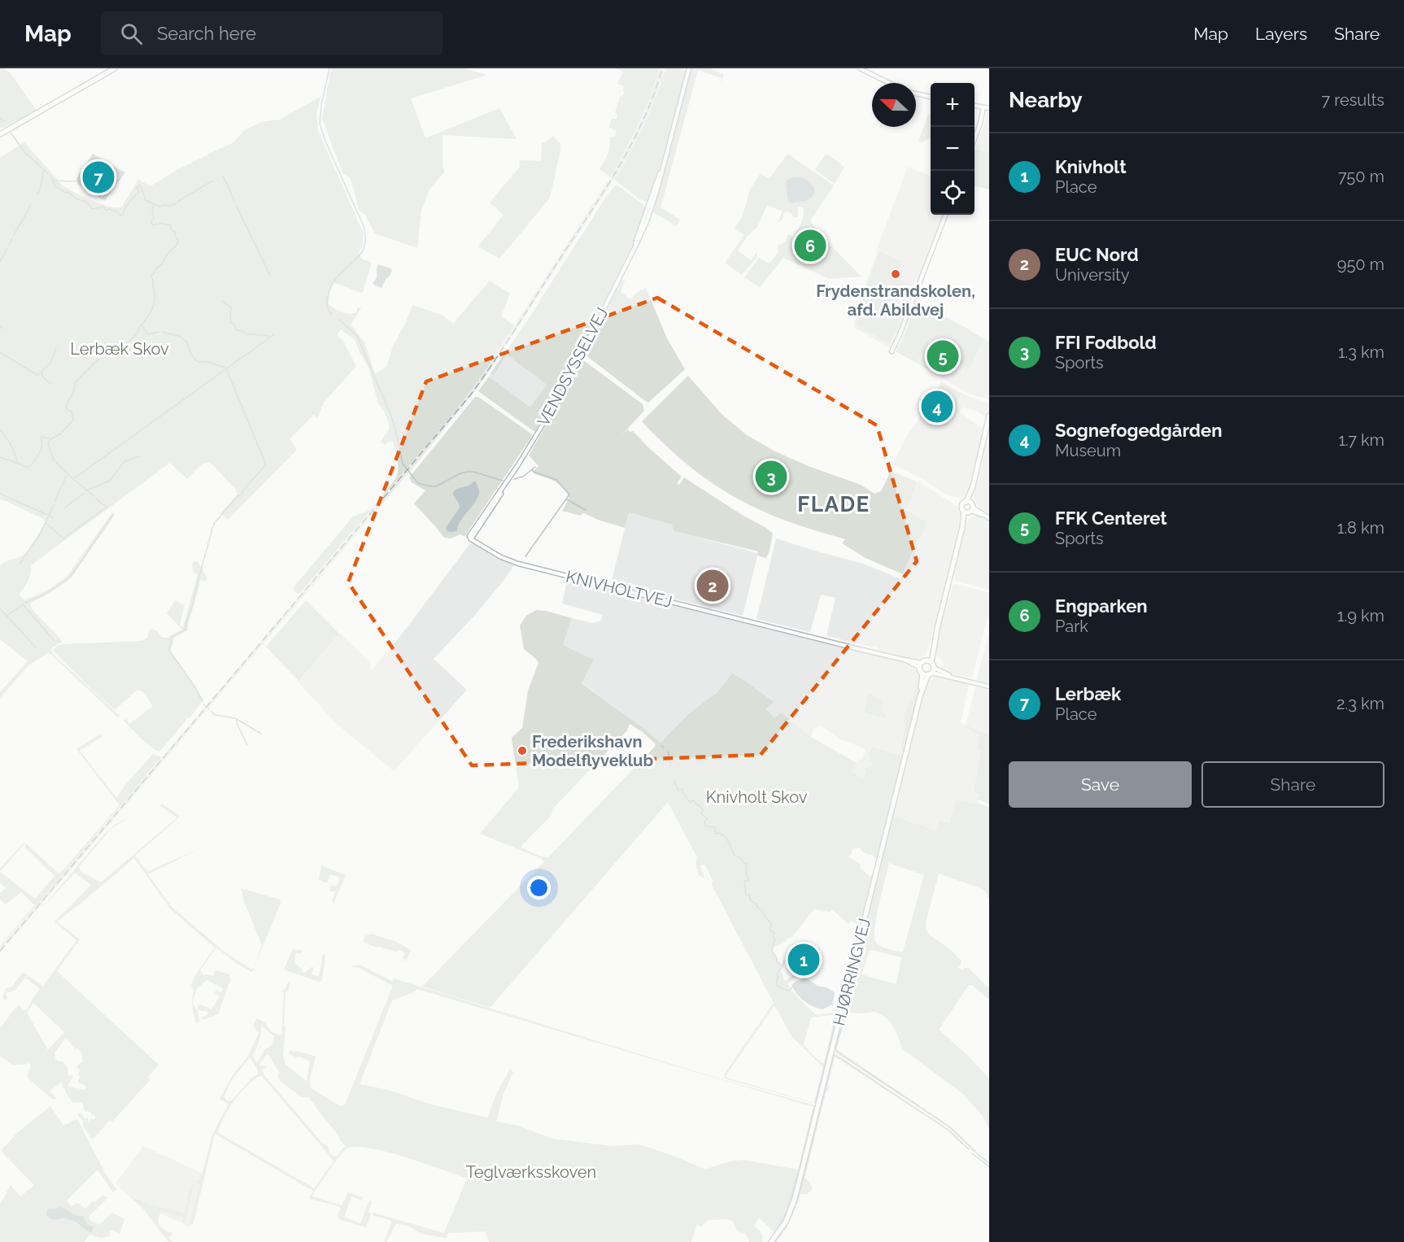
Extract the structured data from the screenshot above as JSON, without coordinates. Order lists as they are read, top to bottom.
{
  "streets": {
    "main road": ["HJØRRINGVEJ"],
    "street": ["VENDSYSSELVEJ", "KNIVHOLTVEJ"]
  },
  "crossings": [
    ["VENDSYSSELVEJ", "KNIVHOLTVEJ"]
  ],
  "districts": ["FLADE"],
  "parks": ["Lerbæk Skov", "Knivholt Skov", "Teglværksskoven"],
  "places": ["Frydenstrandskolen, afd. Abildvej", "Frederikshavn Modelflyveklub"],
  "north": "left",
  "page": {
    "header": "Map",
    "search": "Search here",
    "nav": ["Map", "Layers", "Share"],
    "heading": ["Nearby", "7 results"],
    "map_buttons": ["+", "−"],
    "list": [
      {
        "mark": "1",
        "name": "Knivholt",
        "note": "Place",
        "value": "750 m"
      },
      {
        "mark": "2",
        "name": "EUC Nord",
        "note": "University",
        "value": "950 m"
      },
      {
        "mark": "3",
        "name": "FFI Fodbold",
        "note": "Sports",
        "value": "1.3 km"
      },
      {
        "mark": "4",
        "name": "Sognefogedgården",
        "note": "Museum",
        "value": "1.7 km"
      },
      {
        "mark": "5",
        "name": "FFK Centeret",
        "note": "Sports",
        "value": "1.8 km"
      },
      {
        "mark": "6",
        "name": "Engparken",
        "note": "Park",
        "value": "1.9 km"
      },
      {
        "mark": "7",
        "name": "Lerbæk",
        "note": "Place",
        "value": "2.3 km"
      }
    ],
    "pins": [
      "7",
      "6",
      "5",
      "4",
      "3",
      "2",
      "1"
    ],
    "buttons": ["Save", "Share"]
  }
}
